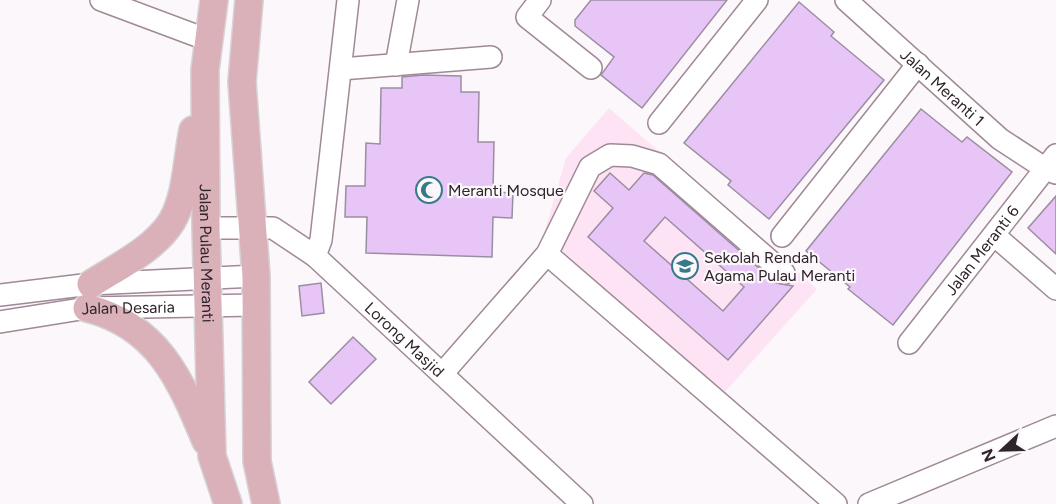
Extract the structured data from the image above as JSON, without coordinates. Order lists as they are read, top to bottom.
{
  "streets": {
    "main road": ["Jalan Pulau Meranti"],
    "street": [
      "Jalan Meranti 1",
      "Jalan Meranti 6",
      "Jalan Desaria",
      "Lorong Masjid"
    ]
  },
  "crossings": [
    ["Jalan Meranti 1", "Jalan Meranti 6"],
    ["Jalan Pulau Meranti", "Jalan Desaria"],
    ["Jalan Pulau Meranti", "Lorong Masjid"]
  ],
  "places": {
    "mosque": ["Meranti Mosque"],
    "school or university": ["Sekolah Rendah Agama Pulau Meranti"]
  },
  "north": "left"
}
